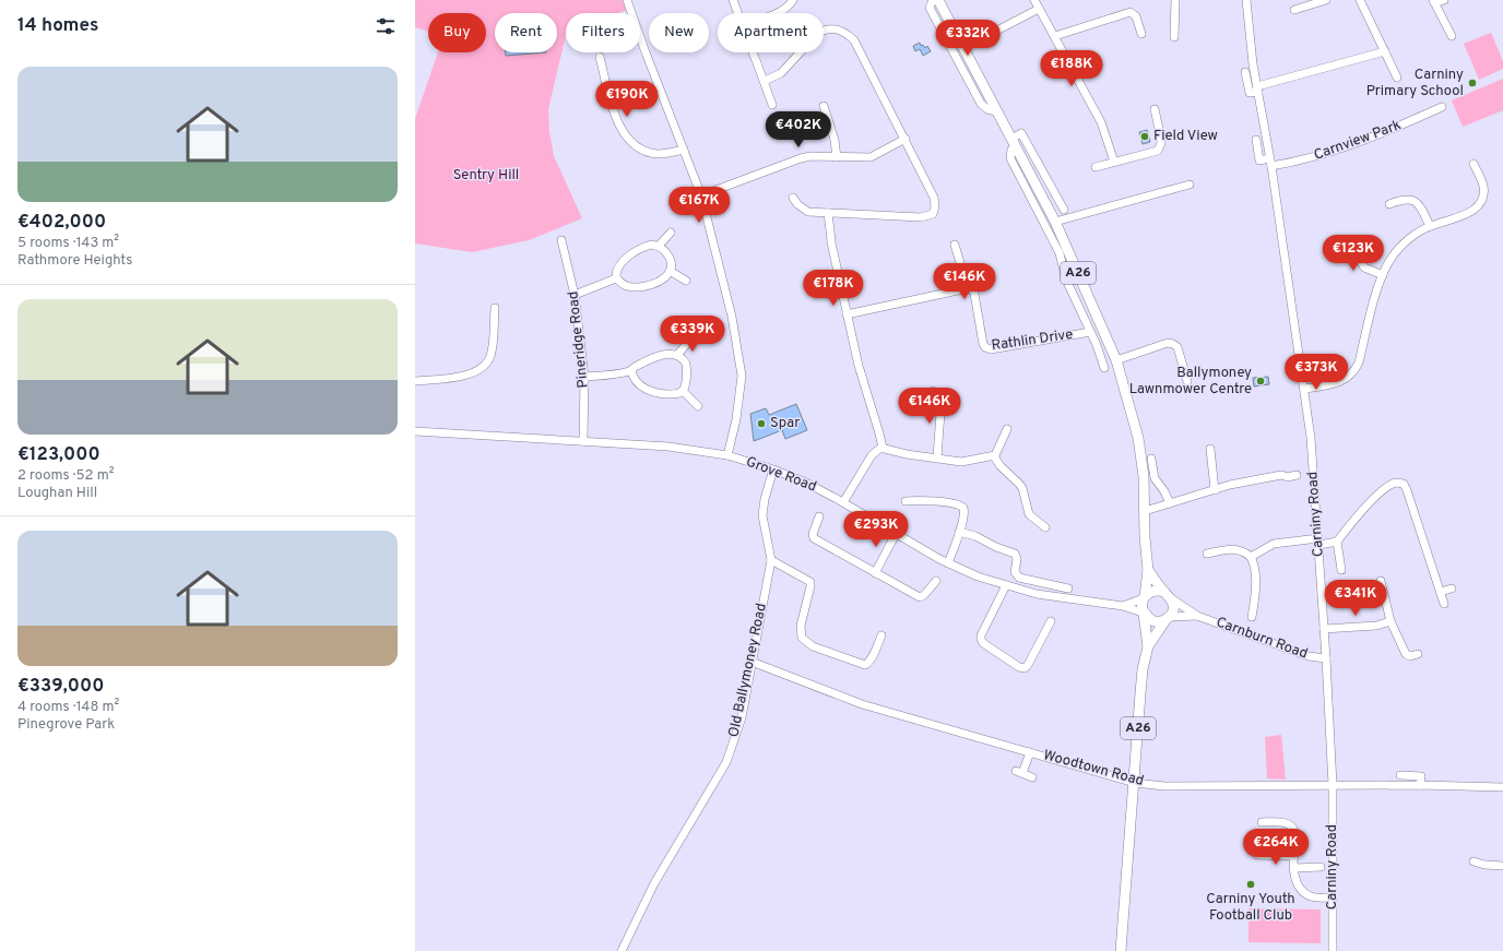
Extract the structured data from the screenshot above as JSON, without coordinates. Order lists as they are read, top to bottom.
{
  "streets": {
    "main road": ["A26"],
    "street": [
      "Carnview Park",
      "Pineridge Road",
      "Rathlin Drive",
      "Grove Road",
      "Carniny Road",
      "Carnburn Road",
      "Old Ballymoney Road",
      "Woodtown Road"
    ]
  },
  "crossings": [
    ["Carnview Park", "Carniny Road"],
    ["A26", "Grove Road"],
    ["A26", "Carnburn Road"],
    ["A26", "Woodtown Road"],
    ["Pineridge Road", "Grove Road"],
    ["Grove Road", "Carnburn Road"],
    ["Grove Road", "Old Ballymoney Road"],
    ["Carniny Road", "Carnburn Road"],
    ["Carniny Road", "Woodtown Road"],
    ["Old Ballymoney Road", "Woodtown Road"]
  ],
  "parks": ["Sentry Hill"],
  "places": [
    "Carniny Primary School",
    "Field View",
    "Ballymoney Lawnmower Centre",
    "Spar",
    "Carniny Youth Football Club"
  ],
  "page": {
    "heading": "14 homes",
    "chip": [
      "Buy",
      "Rent",
      "Filters",
      "New",
      "Apartment"
    ],
    "price": [
      "€332K",
      "€188K",
      "€190K",
      "€402K",
      "€167K",
      "€123K",
      "€146K",
      "€178K",
      "€339K",
      "€373K",
      "€146K",
      "€293K",
      "€341K",
      "€264K"
    ],
    "list": [
      {
        "name": "€402,000",
        "note": "5 rooms · 143 m² · Rathmore Heights"
      },
      {
        "name": "€123,000",
        "note": "2 rooms · 52 m² · Loughan Hill"
      },
      {
        "name": "€339,000",
        "note": "4 rooms · 148 m² · Pinegrove Park"
      }
    ]
  }
}
